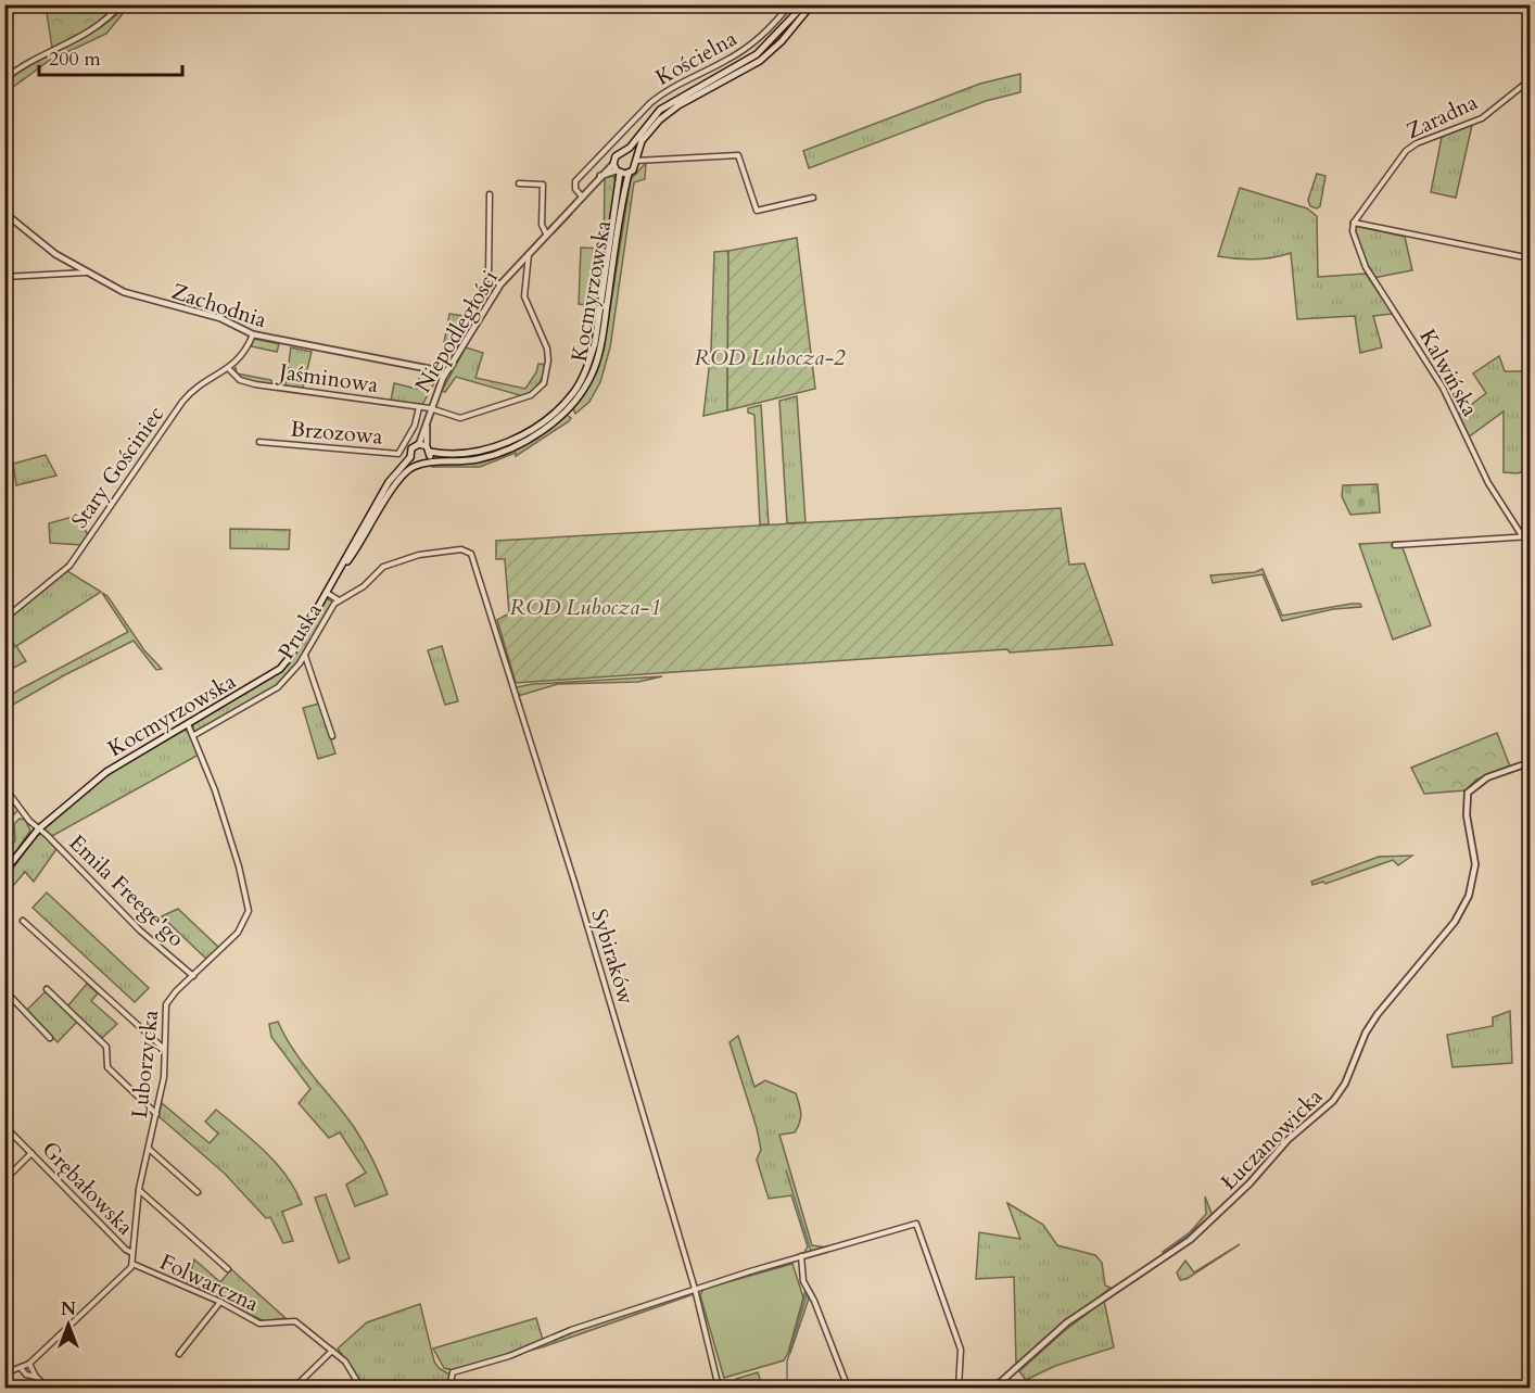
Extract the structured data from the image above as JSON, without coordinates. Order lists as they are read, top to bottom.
{
  "streets": {
    "main road": ["Kocmyrzowska"],
    "street": [
      "Kościelna",
      "Zaradna",
      "Zachodnia",
      "Niepodległości",
      "Kalwińska",
      "Jaśminowa",
      "Brzozowa",
      "Stary Gościniec",
      "Pruska",
      "Emila Freege'go",
      "Sybiraków",
      "Luborzycka",
      "Łuczanowicka",
      "Grębałowska",
      "Folwarczna"
    ]
  },
  "crossings": [
    ["Kościelna", "Niepodległości"],
    ["Zaradna", "Kalwińska"],
    ["Kocmyrzowska", "Niepodległości"],
    ["Kocmyrzowska", "Emila Freege'go"],
    ["Kocmyrzowska", "Luborzycka"],
    ["Zachodnia", "Niepodległości"],
    ["Zachodnia", "Stary Gościniec"],
    ["Niepodległości", "Jaśminowa"],
    ["Jaśminowa", "Brzozowa"],
    ["Jaśminowa", "Stary Gościniec"],
    ["Pruska", "Sybiraków"],
    ["Pruska", "Luborzycka"],
    ["Emila Freege'go", "Luborzycka"],
    ["Luborzycka", "Grębałowska"],
    ["Grębałowska", "Folwarczna"]
  ],
  "parks": ["ROD Lubocza-2", "ROD Lubocza-1"],
  "scale_bar": "200 m",
  "north": "top"
}
